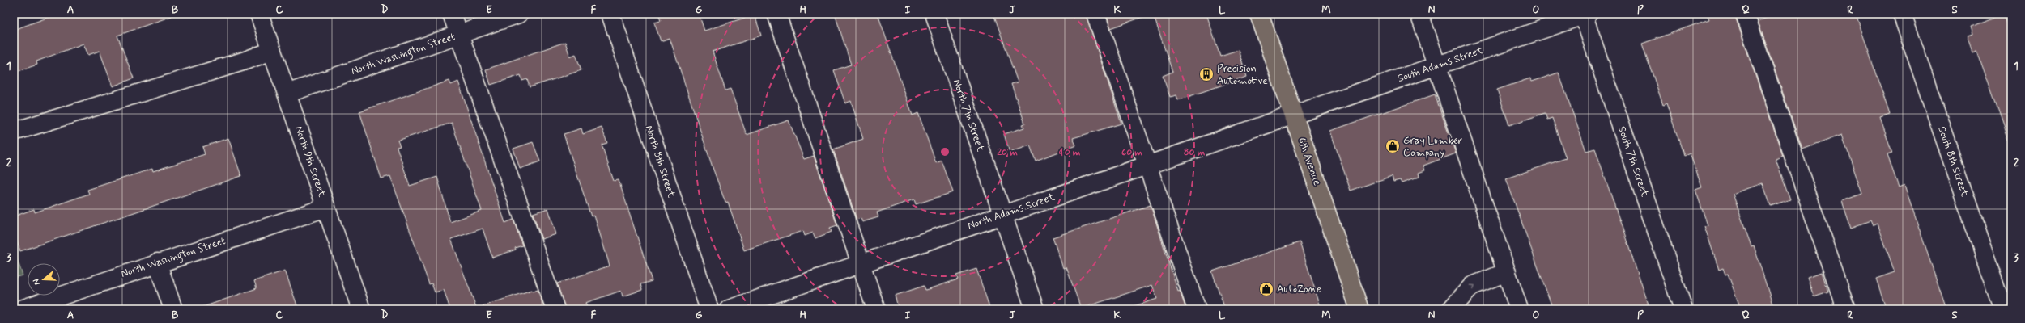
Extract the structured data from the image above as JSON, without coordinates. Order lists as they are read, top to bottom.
{
  "streets": {
    "main road": ["6th Avenue"],
    "street": [
      "North Washington Street",
      "South Adams Street",
      "North 7th Street",
      "North 9th Street",
      "North 8th Street",
      "South 7th Street",
      "South 8th Street",
      "North Adams Street"
    ]
  },
  "crossings": [
    ["North Washington Street", "North 9th Street"],
    ["South Adams Street", "6th Avenue"],
    ["South Adams Street", "South 7th Street"],
    ["South Adams Street", "North Adams Street"],
    ["North 7th Street", "North Adams Street"],
    ["6th Avenue", "North Adams Street"]
  ],
  "places": {
    "building": ["Precision Automotive"],
    "shop": ["Gray Lumber Company", "AutoZone"]
  },
  "north": "left",
  "grid": {
    "columns": [
      "A",
      "B",
      "C",
      "D",
      "E",
      "F",
      "G",
      "H",
      "I",
      "J",
      "K",
      "L",
      "M",
      "N",
      "O",
      "P",
      "Q",
      "R",
      "S"
    ],
    "rows": ["1", "2", "3"]
  },
  "rings": [
    "20 m",
    "40 m",
    "60 m",
    "80 m"
  ]
}
